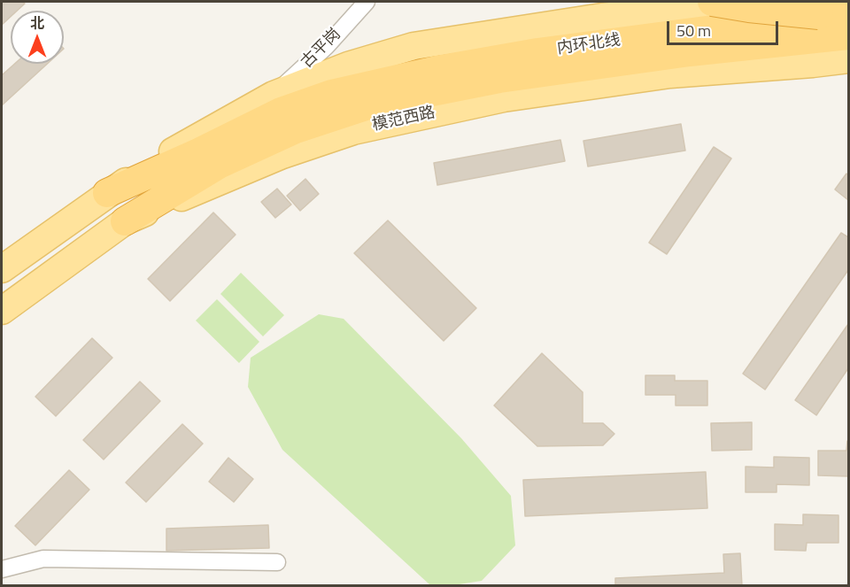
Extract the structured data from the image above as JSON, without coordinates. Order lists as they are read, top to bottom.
{
  "streets": {
    "highway": ["内环北线"],
    "main road": ["模范西路"],
    "street": ["古平岗"]
  },
  "crossings": [
    ["内环北线", "模范西路"]
  ],
  "scale_bar": "50 m",
  "north": "top"
}
